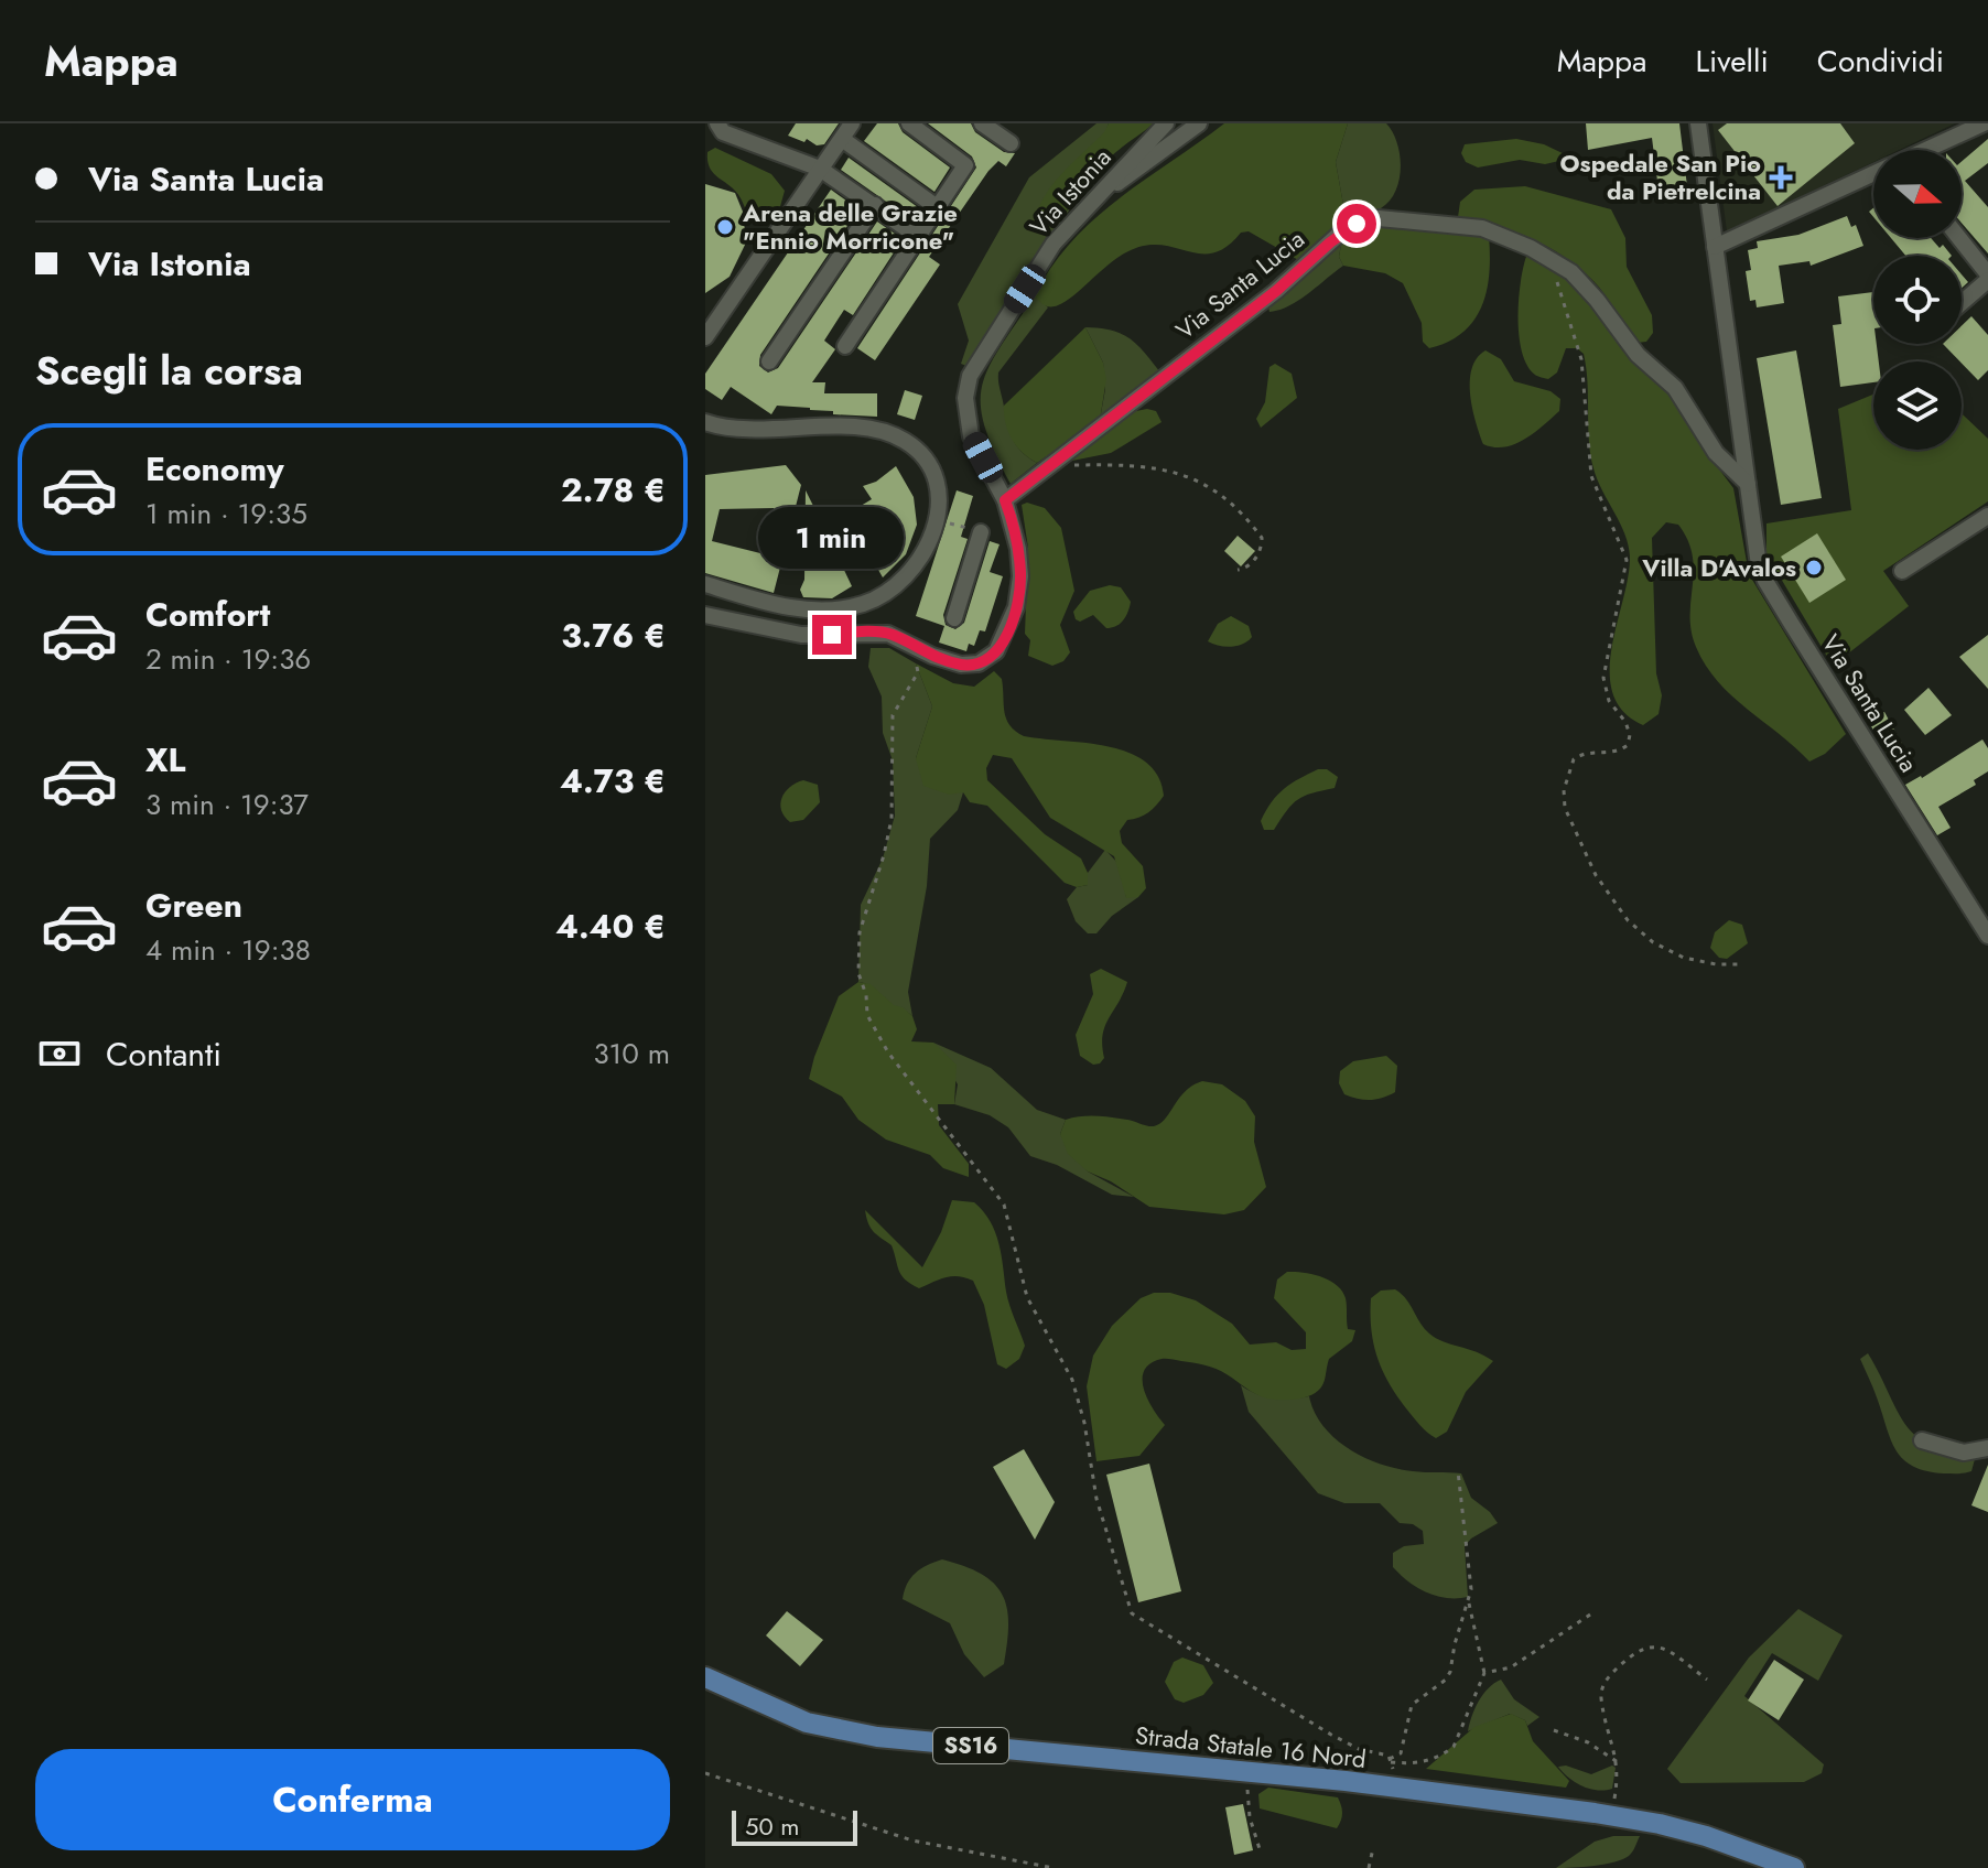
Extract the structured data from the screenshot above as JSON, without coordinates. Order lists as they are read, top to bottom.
{
  "streets": {
    "main road": ["SS16", "Strada Statale 16 Nord"],
    "street": ["Via Istonia", "Via Santa Lucia"]
  },
  "crossings": [
    ["Via Istonia", "Via Santa Lucia"]
  ],
  "places": {
    "health": ["Ospedale San Pio da Pietrelcina"],
    "other": ["Arena delle Grazie \"Ennio Morricone\"", "Villa D'Avalos"]
  },
  "scale_bar": "50 m",
  "north": "right",
  "page": {
    "header": "Mappa",
    "nav": ["Mappa", "Livelli", "Condividi"],
    "banner": ["Via Santa Lucia", "Via Istonia"],
    "heading": "Scegli la corsa",
    "list": [
      {
        "name": "Economy",
        "note": "1 min · 19:35",
        "value": "2.78 €"
      },
      {
        "name": "Comfort",
        "note": "2 min · 19:36",
        "value": "3.76 €"
      },
      {
        "name": "XL",
        "note": "3 min · 19:37",
        "value": "4.73 €"
      },
      {
        "name": "Green",
        "note": "4 min · 19:38",
        "value": "4.40 €"
      }
    ],
    "bubble": "1 min",
    "pay": ["Contanti", "310 m"],
    "buttons": "Conferma",
    "scale": "50 m"
  }
}
